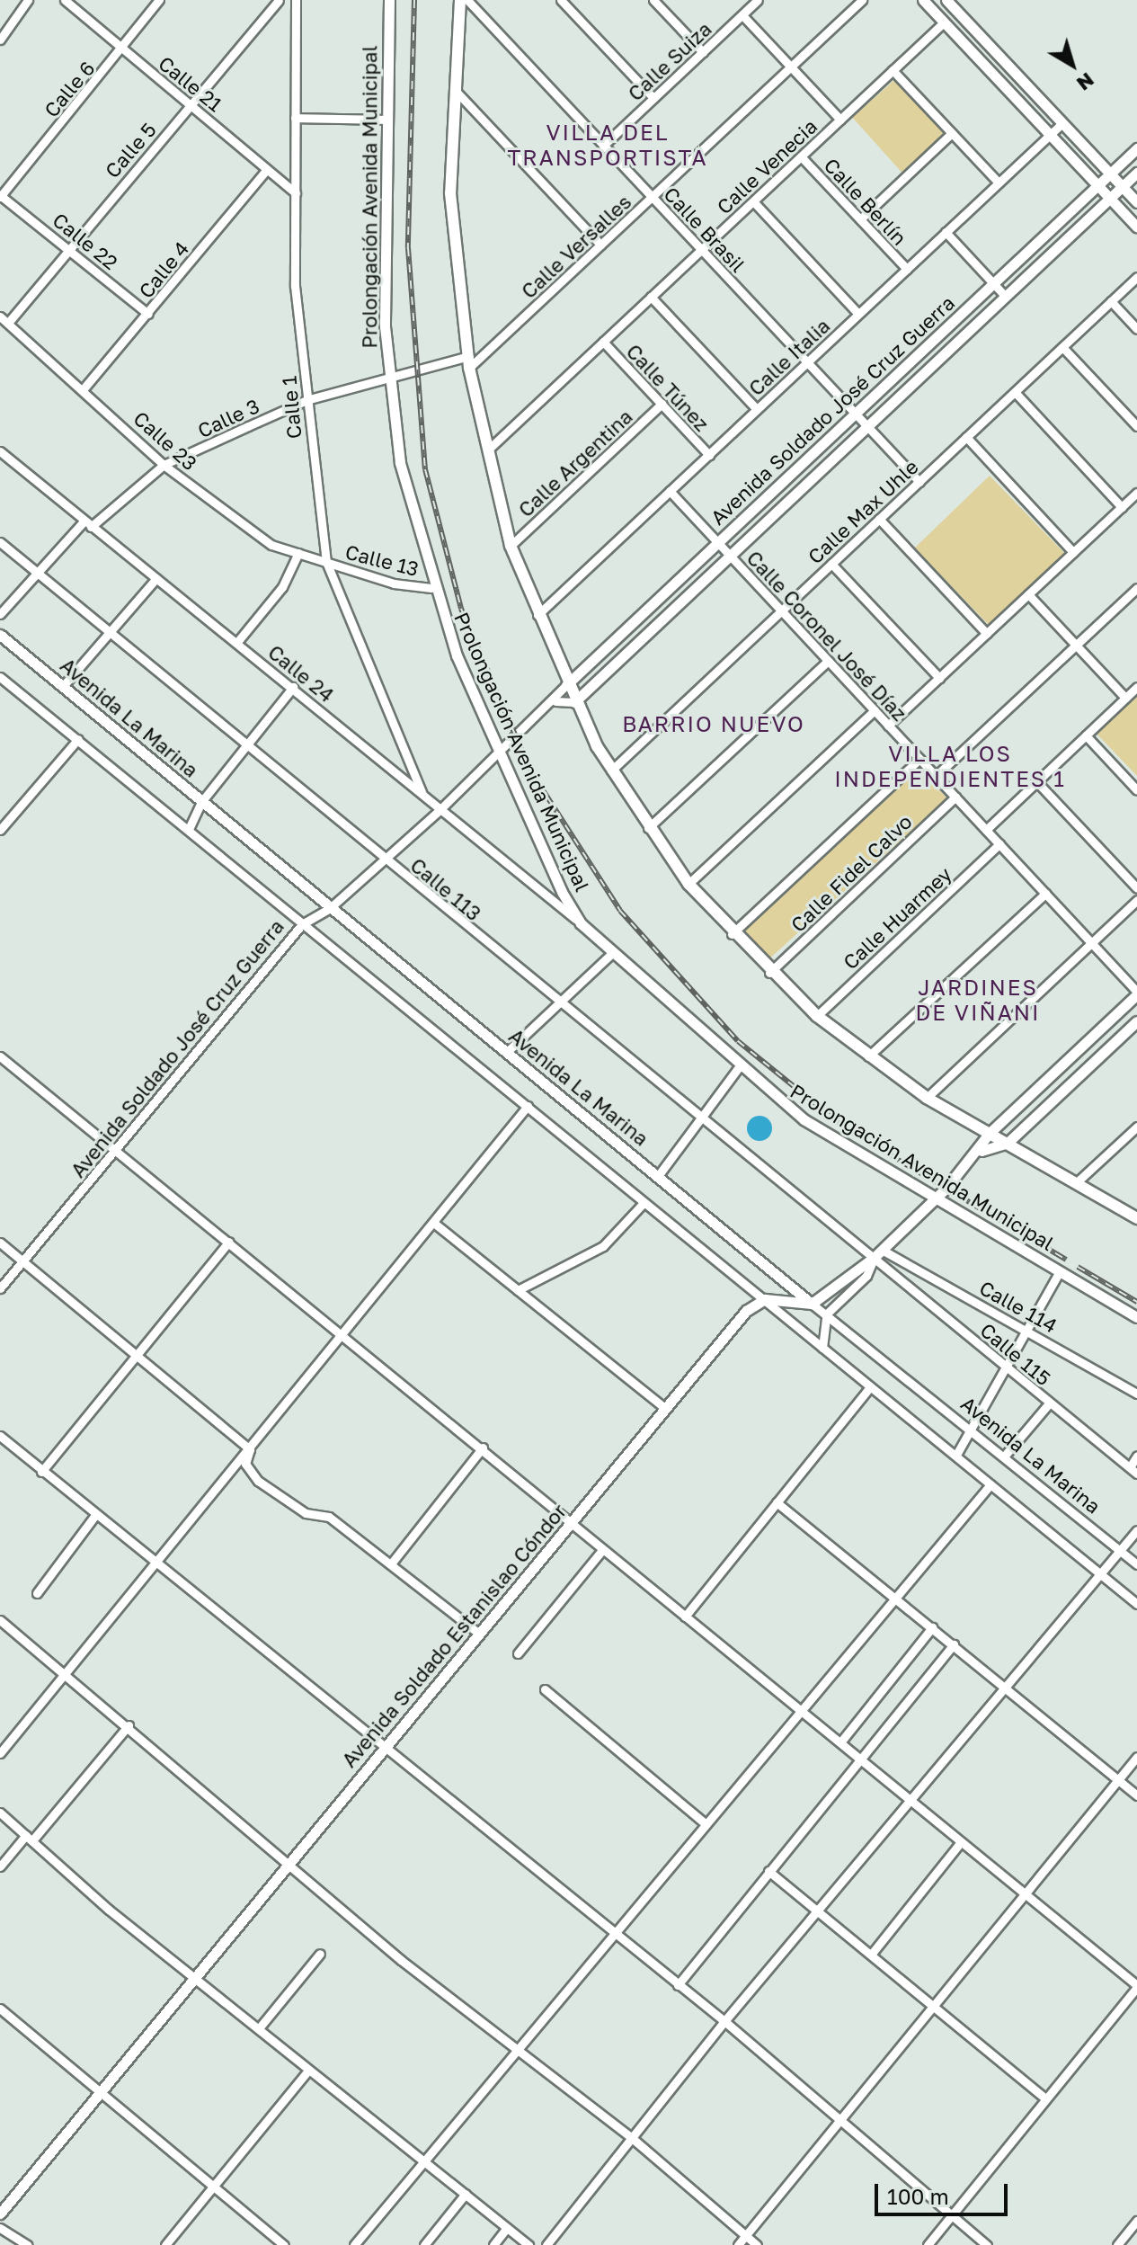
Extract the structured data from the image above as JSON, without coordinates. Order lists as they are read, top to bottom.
{
  "streets": {
    "street": [
      "Calle Suiza",
      "Calle 21",
      "Calle 6",
      "Calle 5",
      "Calle Venecia",
      "Prolongación Avenida Municipal",
      "Calle Berlín",
      "Calle Brasil",
      "Calle 22",
      "Calle Versalles",
      "Calle 4",
      "Calle Italia",
      "Calle Túnez",
      "Calle 1",
      "Avenida Soldado José Cruz Guerra",
      "Calle 3",
      "Calle 23",
      "Calle Argentina",
      "Calle Max Uhle",
      "Calle 13",
      "Calle Coronel José Díaz",
      "Calle 24",
      "Avenida La Marina",
      "Calle Fidel Calvo",
      "Calle 113",
      "Calle Huarmey",
      "Calle 114",
      "Calle 115",
      "Avenida Soldado Estanislao Cóndor"
    ]
  },
  "crossings": [
    ["Calle Suiza", "Calle Brasil"],
    ["Calle 21", "Calle 6"],
    ["Calle 21", "Calle 5"],
    ["Calle 21", "Calle 4"],
    ["Calle 21", "Calle 1"],
    ["Calle 6", "Calle 22"],
    ["Calle 5", "Calle 22"],
    ["Calle 5", "Calle 23"],
    ["Calle Venecia", "Calle Berlín"],
    ["Calle Venecia", "Calle Brasil"],
    ["Calle Venecia", "Calle Túnez"],
    ["Prolongación Avenida Municipal", "Avenida Soldado José Cruz Guerra"],
    ["Prolongación Avenida Municipal", "Calle 3"],
    ["Prolongación Avenida Municipal", "Calle 13"],
    ["Prolongación Avenida Municipal", "Calle 24"],
    ["Calle Berlín", "Calle Italia"],
    ["Calle Brasil", "Calle Versalles"],
    ["Calle Brasil", "Calle Italia"],
    ["Calle Brasil", "Avenida Soldado José Cruz Guerra"],
    ["Calle Brasil", "Calle Max Uhle"],
    ["Calle 22", "Calle 4"],
    ["Calle Versalles", "Calle 3"],
    ["Calle 4", "Calle 23"],
    ["Calle Italia", "Calle Túnez"],
    ["Calle Italia", "Calle Coronel José Díaz"],
    ["Calle Túnez", "Calle Argentina"],
    ["Calle 1", "Calle 3"],
    ["Calle 1", "Calle 23"],
    ["Calle 1", "Calle 13"],
    ["Calle 1", "Calle 24"],
    ["Avenida Soldado José Cruz Guerra", "Calle Coronel José Díaz"],
    ["Avenida Soldado José Cruz Guerra", "Calle 24"],
    ["Avenida Soldado José Cruz Guerra", "Avenida La Marina"],
    ["Avenida Soldado José Cruz Guerra", "Calle 113"],
    ["Calle 3", "Calle 23"],
    ["Calle 3", "Calle 24"],
    ["Calle 3", "Calle 113"],
    ["Calle 23", "Calle 13"],
    ["Calle Max Uhle", "Calle Coronel José Díaz"],
    ["Calle Coronel José Díaz", "Calle Fidel Calvo"],
    ["Calle Coronel José Díaz", "Calle Huarmey"],
    ["Calle 113", "Calle 114"],
    ["Calle 113", "Calle 115"],
    ["Calle 114", "Calle 115"]
  ],
  "districts": [
    "VILLA DEL TRANSPORTISTA",
    "BARRIO NUEVO",
    "VILLA LOS INDEPENDIENTES 1",
    "JARDINES DE VIÑANI"
  ],
  "scale_bar": "100 m",
  "north": "bottom right"
}
